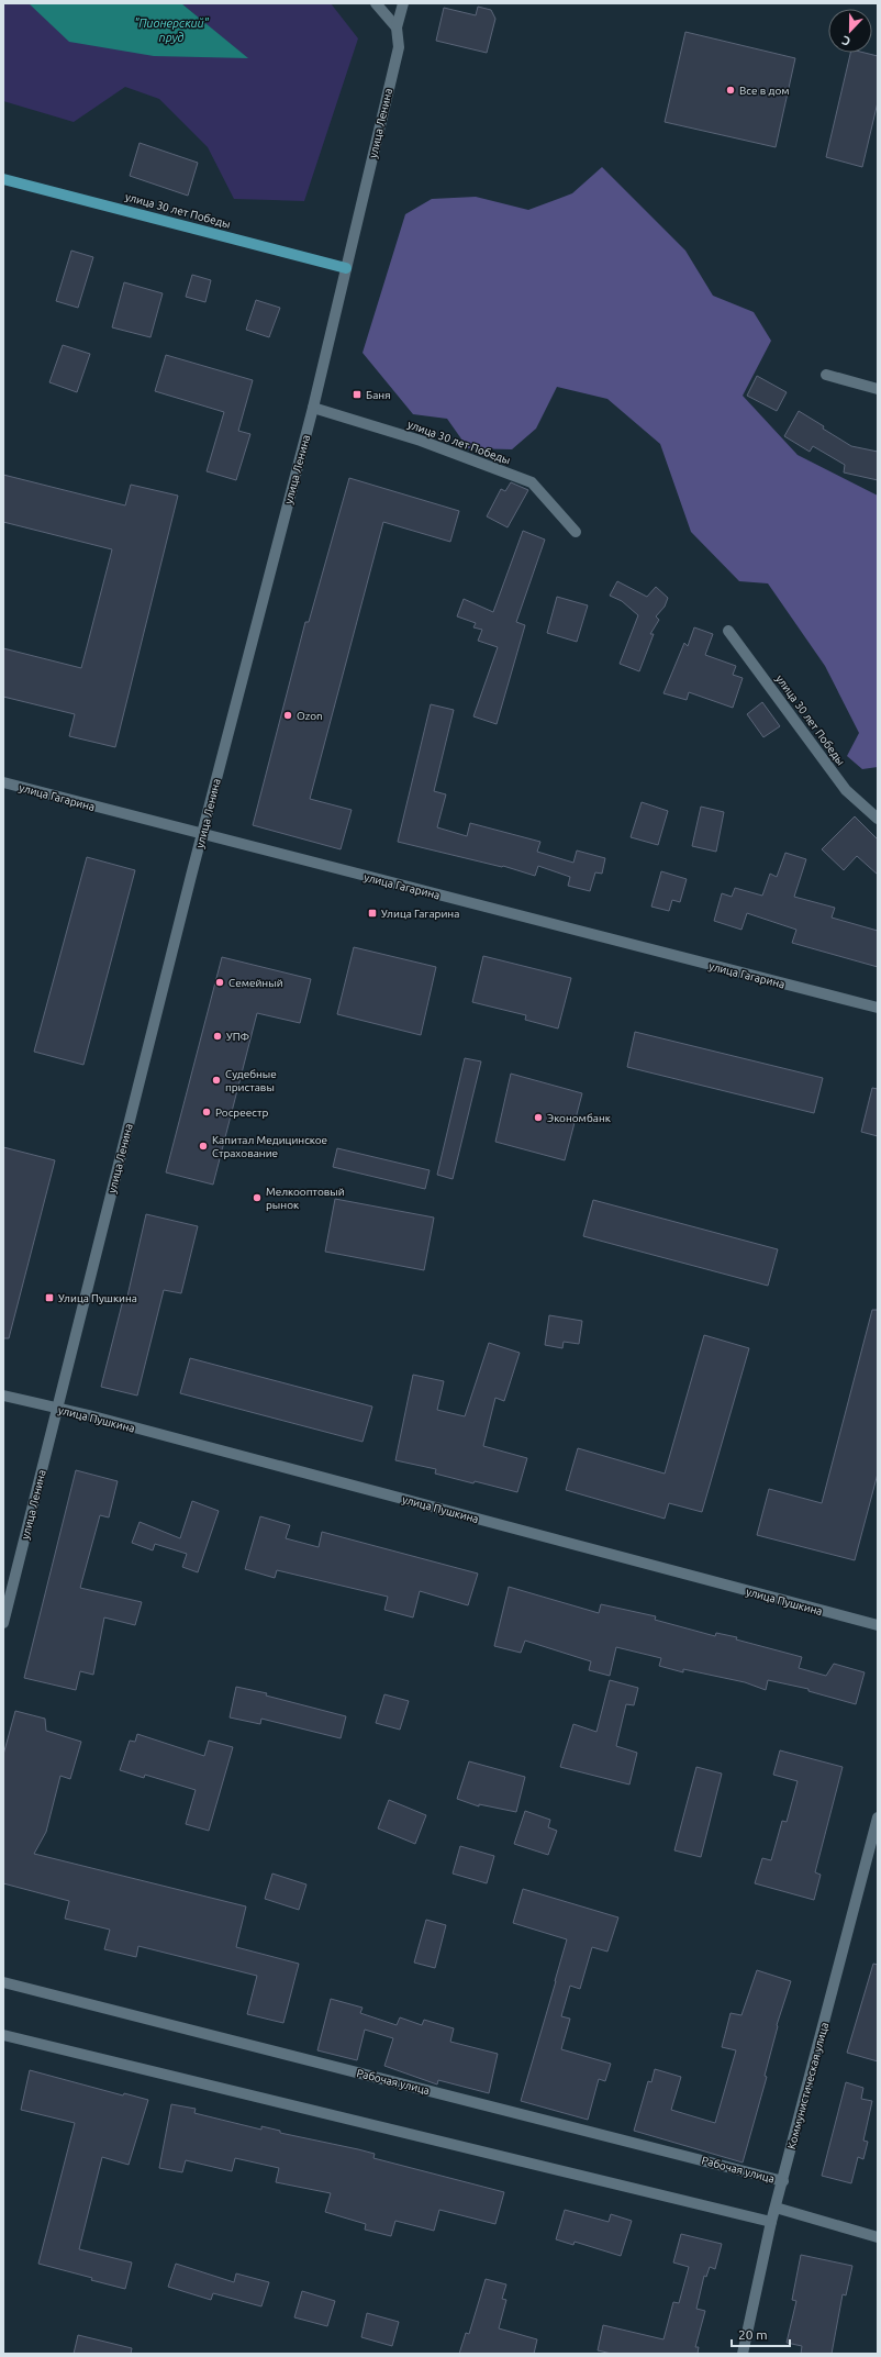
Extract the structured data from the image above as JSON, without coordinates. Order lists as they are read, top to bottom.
{
  "streets": {
    "main road": ["улица 30 лет Победы"],
    "street": [
      "улица Ленина",
      "улица Гагарина",
      "улица Пушкина",
      "Рабочая улица",
      "Коммунистическая улица"
    ]
  },
  "crossings": [
    ["улица Ленина", "улица 30 лет Победы"],
    ["улица Ленина", "улица Гагарина"],
    ["улица Ленина", "улица Пушкина"],
    ["Рабочая улица", "Коммунистическая улица"]
  ],
  "water": ["\"Пионерский\" пруд"],
  "places": {
    "other": [
      "Все в дом",
      "Ozon",
      "Семейный",
      "УПФ",
      "Судебные приставы",
      "Росреестр",
      "Экономбанк",
      "Капитал Медицинское Страхование",
      "Мелкооптовый рынок"
    ],
    "transit": ["Баня", "Улица Гагарина", "Улица Пушкина"]
  },
  "scale_bar": "20 m",
  "north": "bottom"
}
